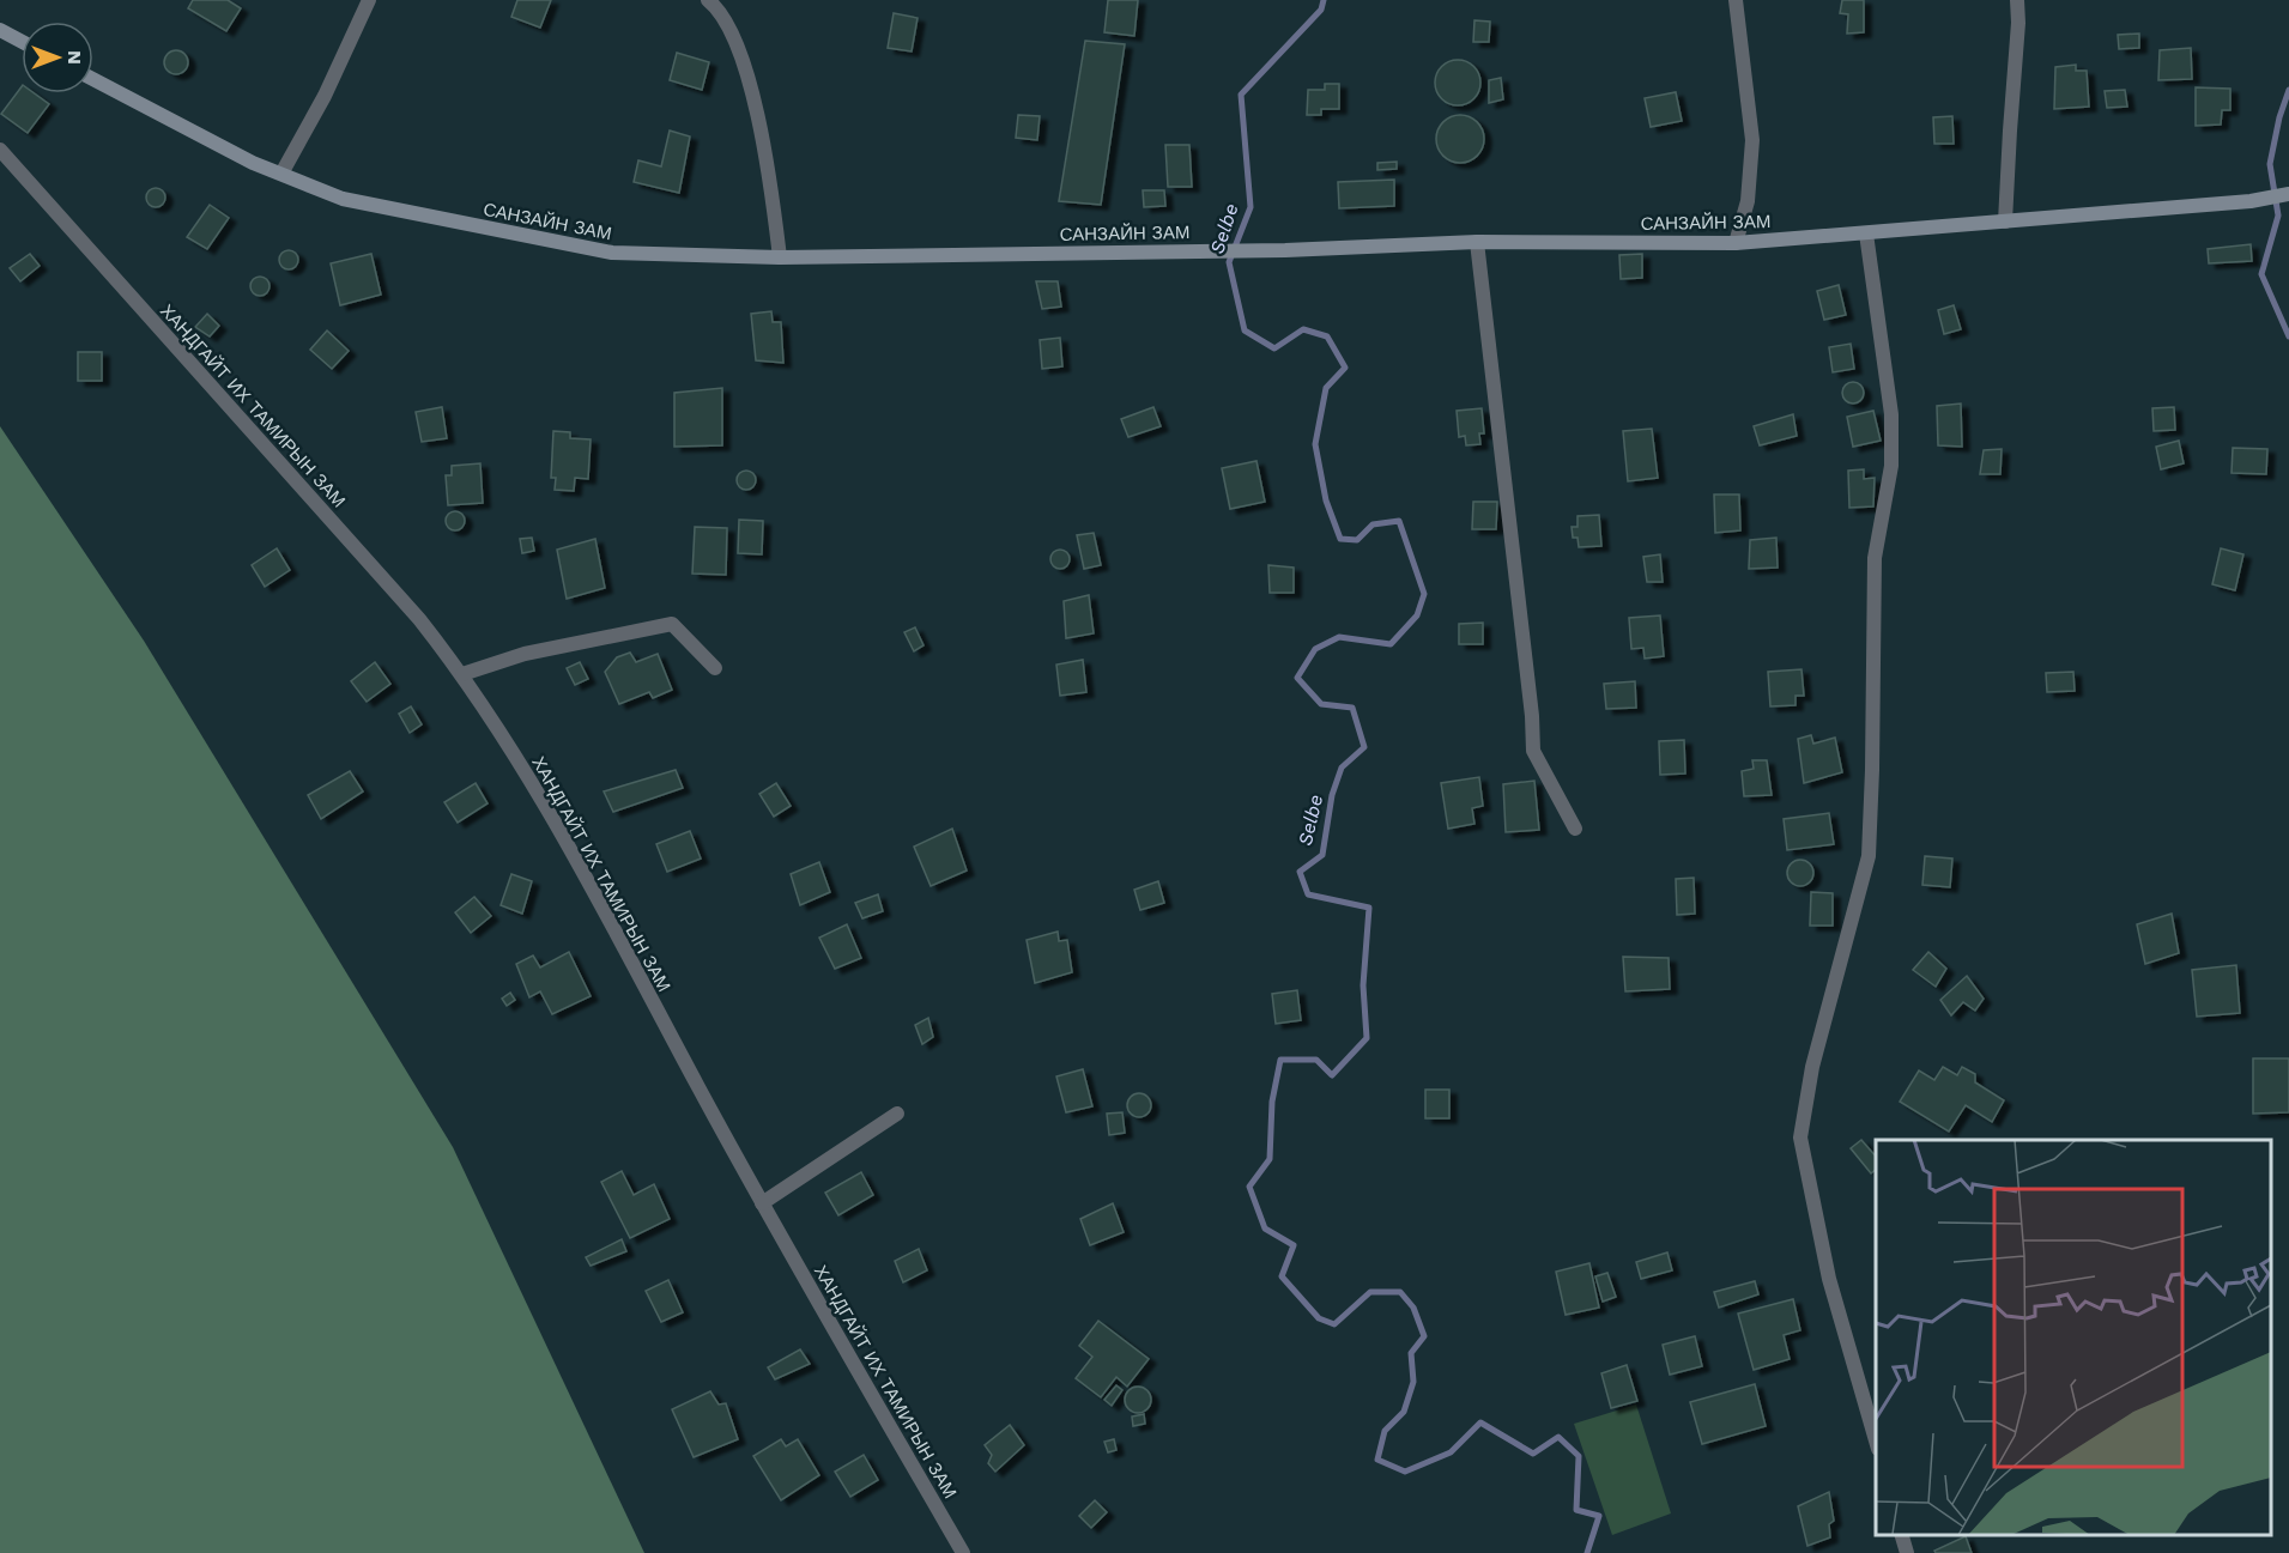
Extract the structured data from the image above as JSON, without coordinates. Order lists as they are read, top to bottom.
{
  "streets": {
    "main road": ["САНЗАЙН ЗАМ"],
    "street": ["ХАНДГАЙТ ИХ ТАМИРЫН ЗАМ"]
  },
  "water": ["Selbe"],
  "north": "right"
}
